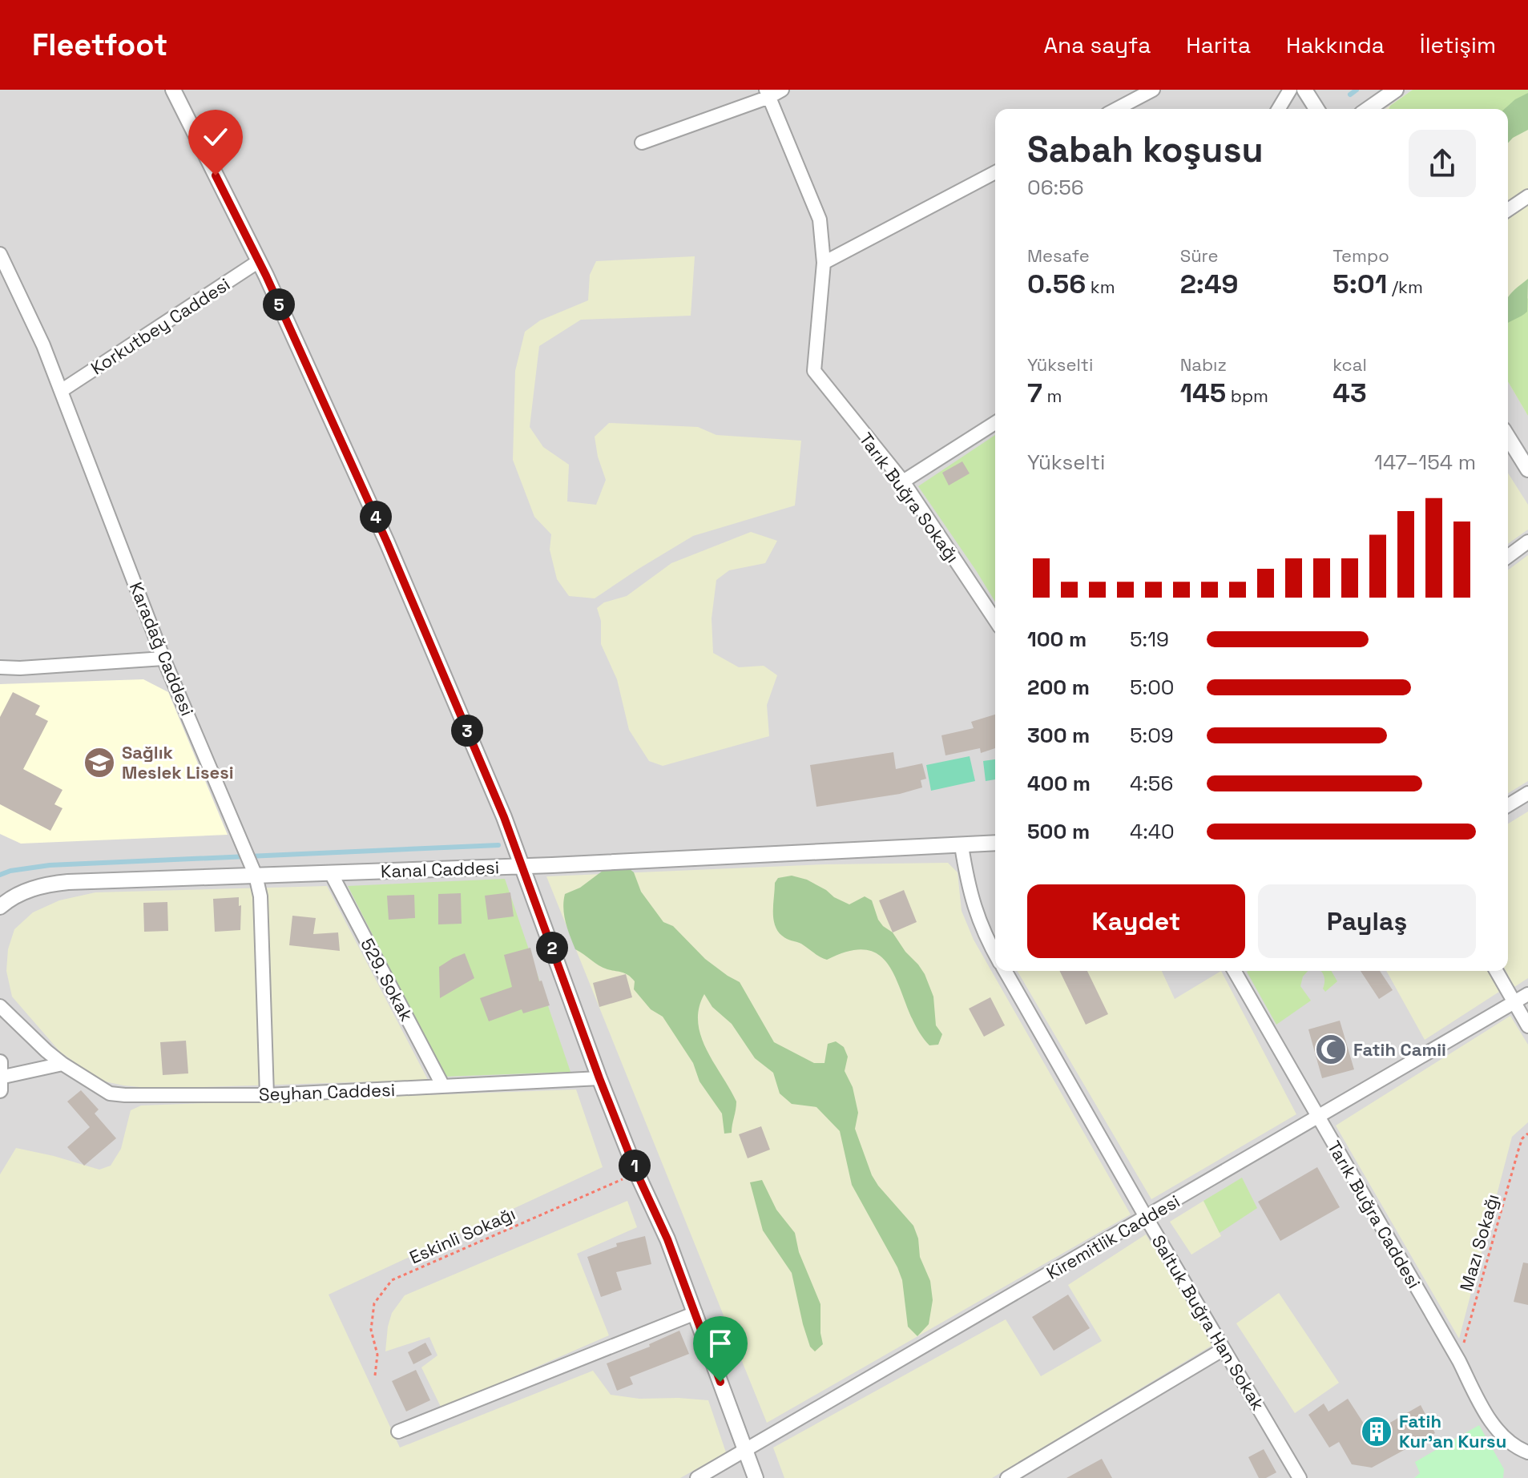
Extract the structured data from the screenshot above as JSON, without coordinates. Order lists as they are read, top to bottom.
{
  "streets": {
    "street": [
      "Korkutbey Caddesi",
      "Tarık Buğra Sokağı",
      "Karadağ Caddesi",
      "Kanal Caddesi",
      "529. Sokak",
      "Seyhan Caddesi",
      "Tarık Buğra Caddesi",
      "Kiremitlik Caddesi",
      "Saltuk Buğra Han Sokak"
    ],
    "path": ["Eskinli Sokağı", "Mazı Sokağı"]
  },
  "crossings": [
    ["Korkutbey Caddesi", "Karadağ Caddesi"],
    ["Karadağ Caddesi", "Kanal Caddesi"],
    ["Karadağ Caddesi", "Seyhan Caddesi"],
    ["Kanal Caddesi", "529. Sokak"],
    ["Kanal Caddesi", "Saltuk Buğra Han Sokak"],
    ["529. Sokak", "Seyhan Caddesi"],
    ["Tarık Buğra Caddesi", "Kiremitlik Caddesi"],
    ["Tarık Buğra Caddesi", "Mazı Sokağı"],
    ["Kiremitlik Caddesi", "Saltuk Buğra Han Sokak"]
  ],
  "places": {
    "school or university": ["Sağlık Meslek Lisesi"],
    "mosque": ["Fatih Camii"],
    "building": ["Fatih Kur'an Kursu"]
  },
  "page": {
    "header": "Fleetfoot",
    "nav": [
      "Ana sayfa",
      "Harita",
      "Hakkında",
      "İletişim"
    ],
    "heading": ["Sabah koşusu", "06:56"],
    "stats": [
      ["Mesafe", "0.56 km"],
      ["Süre", "2:49"],
      ["Tempo", "5:01 /km"],
      ["Yükselti", "7 m"],
      ["Nabız", "145 bpm"],
      ["kcal", "43"]
    ],
    "pins": [
      "5",
      "4",
      "3",
      "2",
      "1"
    ],
    "chart": ["Yükselti", "147–154 m"],
    "list": [
      {
        "name": "100 m",
        "note": "5:19"
      },
      {
        "name": "200 m",
        "note": "5:00"
      },
      {
        "name": "300 m",
        "note": "5:09"
      },
      {
        "name": "400 m",
        "note": "4:56"
      },
      {
        "name": "500 m",
        "note": "4:40"
      }
    ],
    "buttons": ["Kaydet", "Paylaş"]
  }
}
